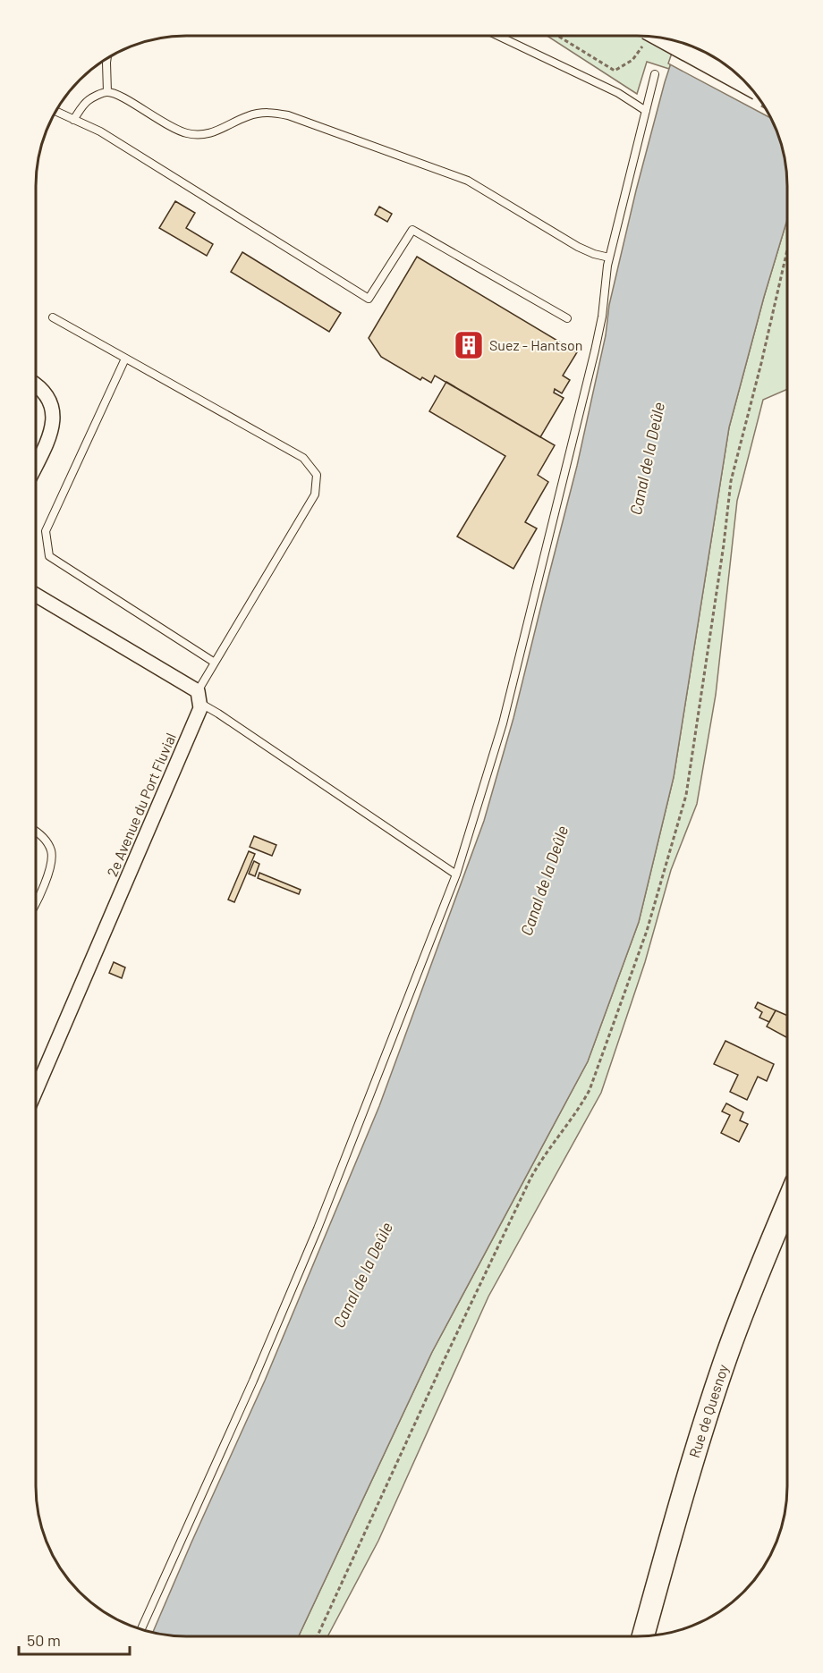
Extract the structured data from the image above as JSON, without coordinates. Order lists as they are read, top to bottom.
{
  "streets": {
    "main road": ["Rue de Quesnoy"],
    "street": ["2e Avenue du Port Fluvial"]
  },
  "water": ["Canal de la Deûle"],
  "places": {
    "building": ["Suez - Hantson"]
  },
  "scale_bar": "50 m"
}
